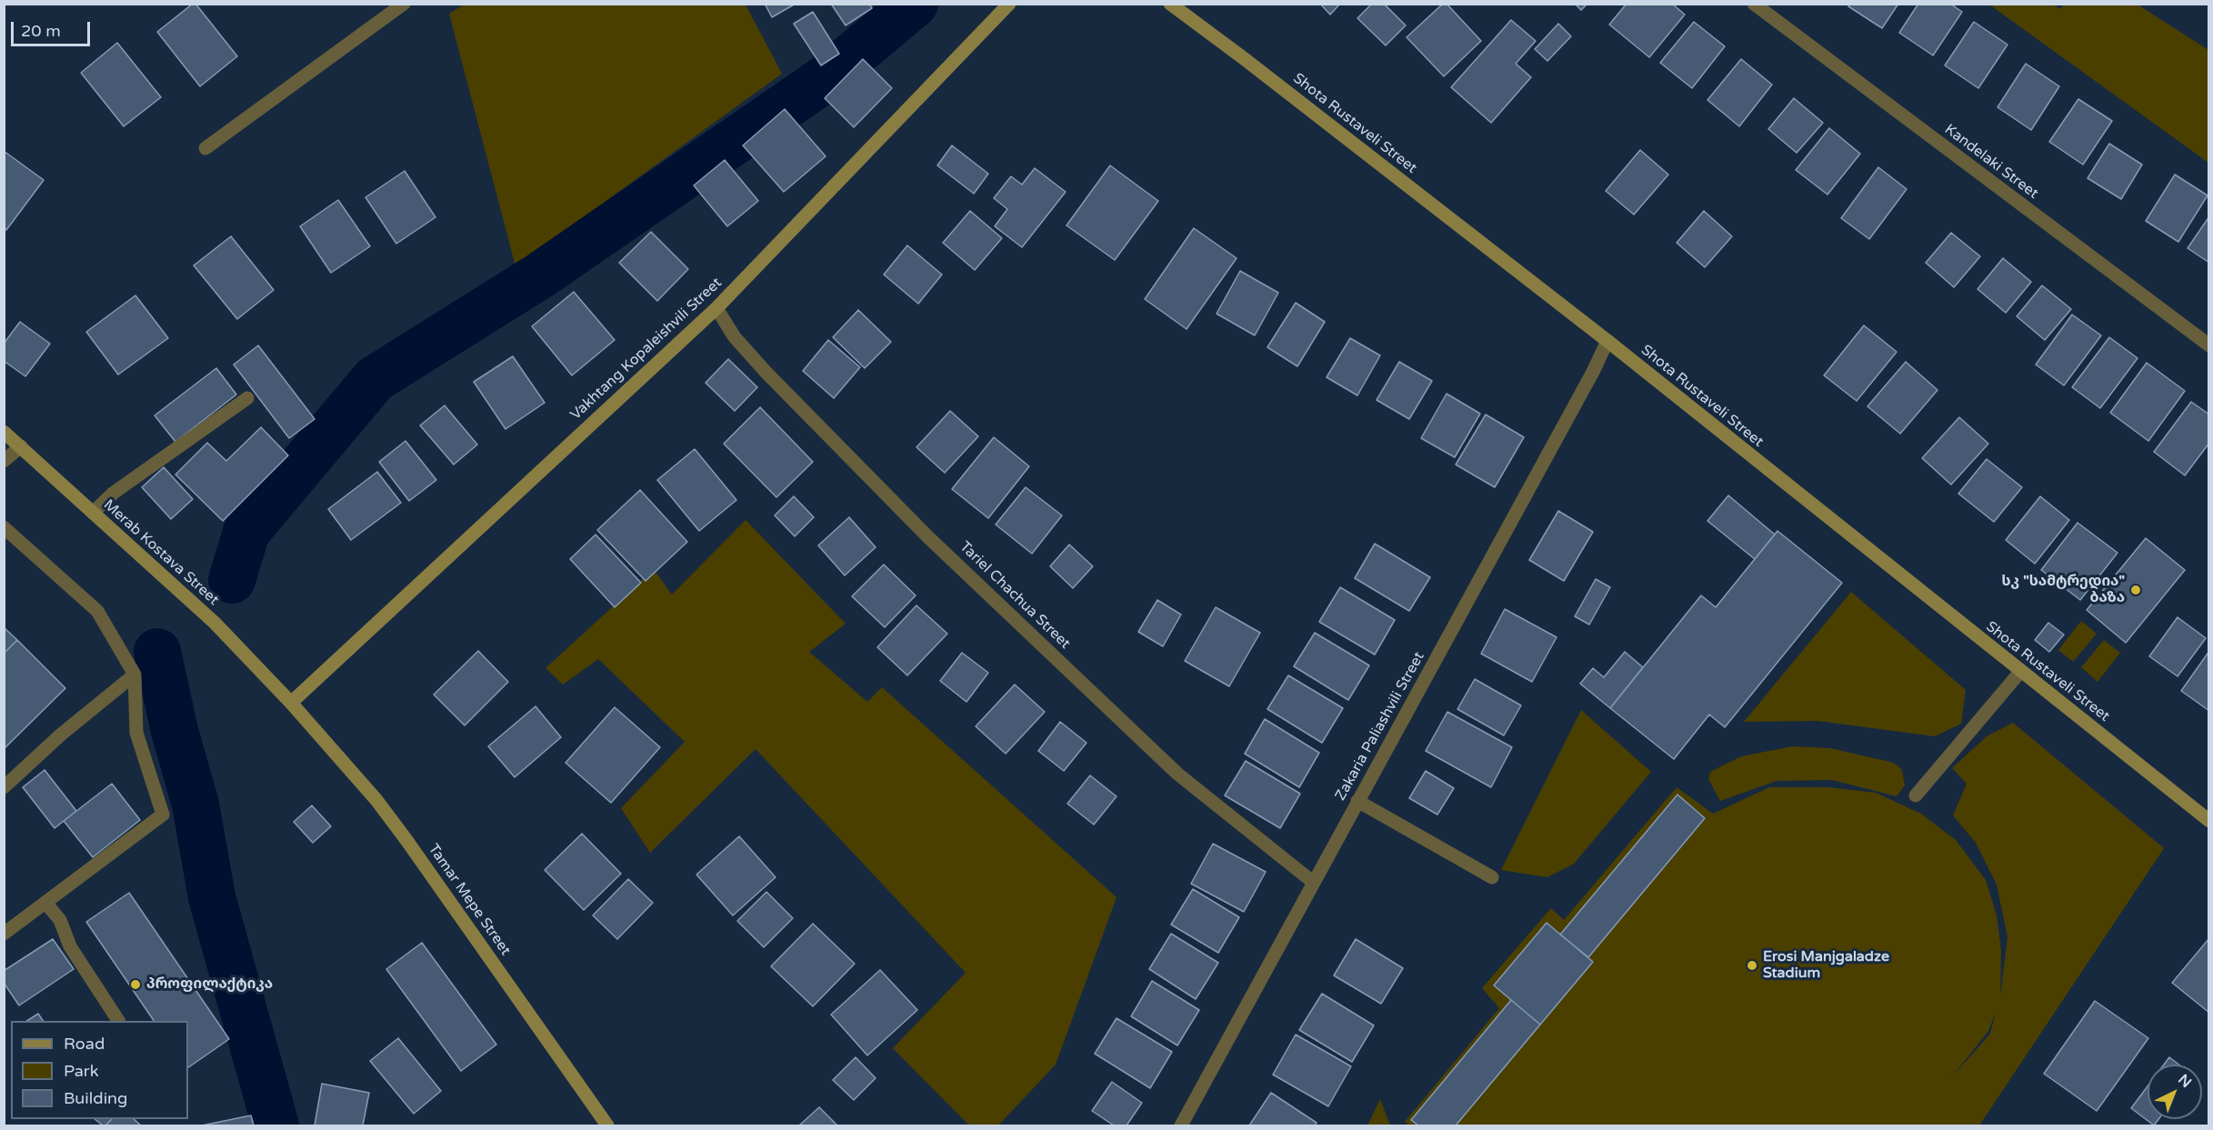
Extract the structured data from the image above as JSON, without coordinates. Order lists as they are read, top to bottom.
{
  "streets": {
    "street": [
      "Shota Rustaveli Street",
      "Kandelaki Street",
      "Vakhtang Kopaleishvili Street",
      "Merab Kostava Street",
      "Tariel Chachua Street",
      "Zakaria Paliashvili Street",
      "Tamar Mepe Street"
    ]
  },
  "crossings": [
    ["Shota Rustaveli Street", "Zakaria Paliashvili Street"],
    ["Vakhtang Kopaleishvili Street", "Merab Kostava Street"],
    ["Vakhtang Kopaleishvili Street", "Tariel Chachua Street"],
    ["Vakhtang Kopaleishvili Street", "Tamar Mepe Street"],
    ["Merab Kostava Street", "Tamar Mepe Street"],
    ["Tariel Chachua Street", "Zakaria Paliashvili Street"]
  ],
  "places": ["სკ \"სამტრედია\" ბაზა", "Erosi Manjgaladze Stadium", "პროფილაქტიკა"],
  "legend": ["Road", "Park", "Building"],
  "scale_bar": "20 m",
  "north": "top right"
}
